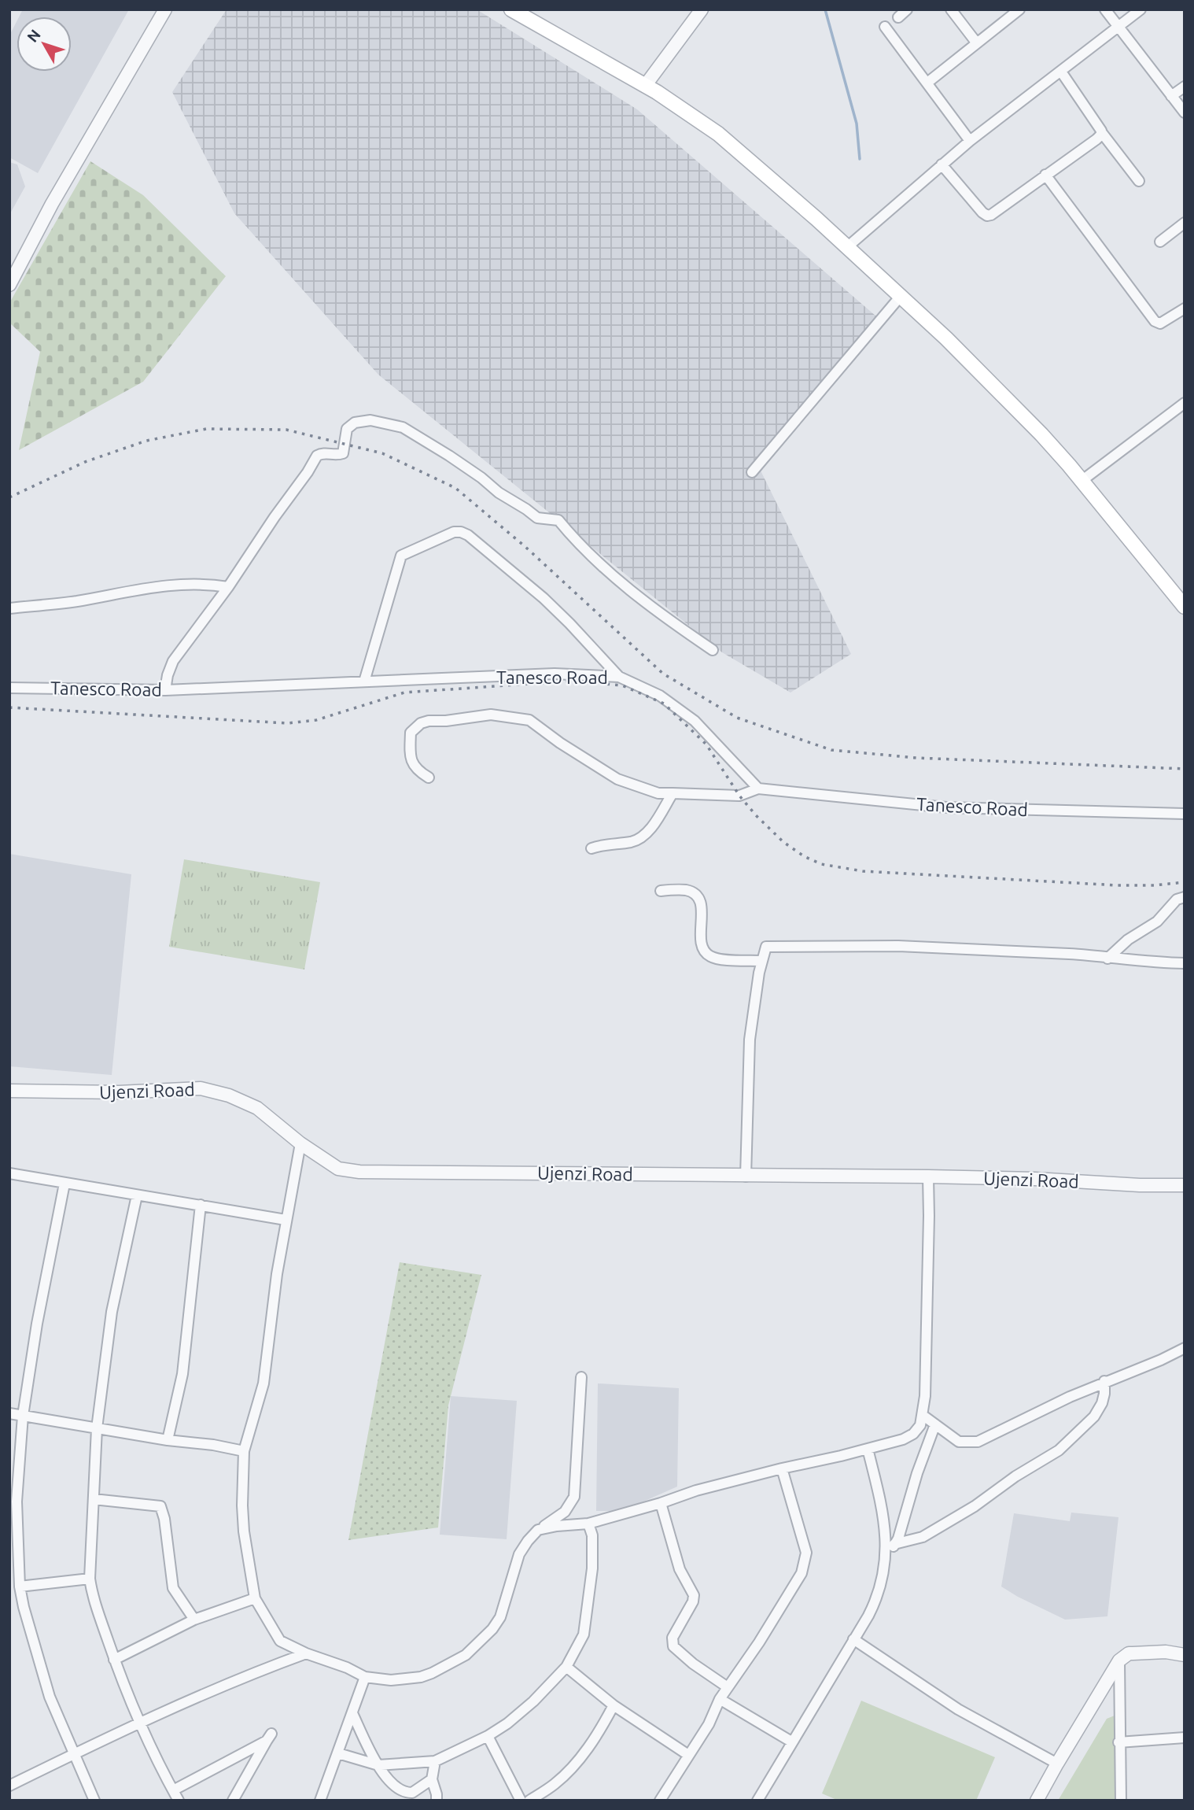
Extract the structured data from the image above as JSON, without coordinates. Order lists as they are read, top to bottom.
{
  "streets": {
    "street": ["Tanesco Road", "Ujenzi Road"]
  },
  "north": "top left"
}
